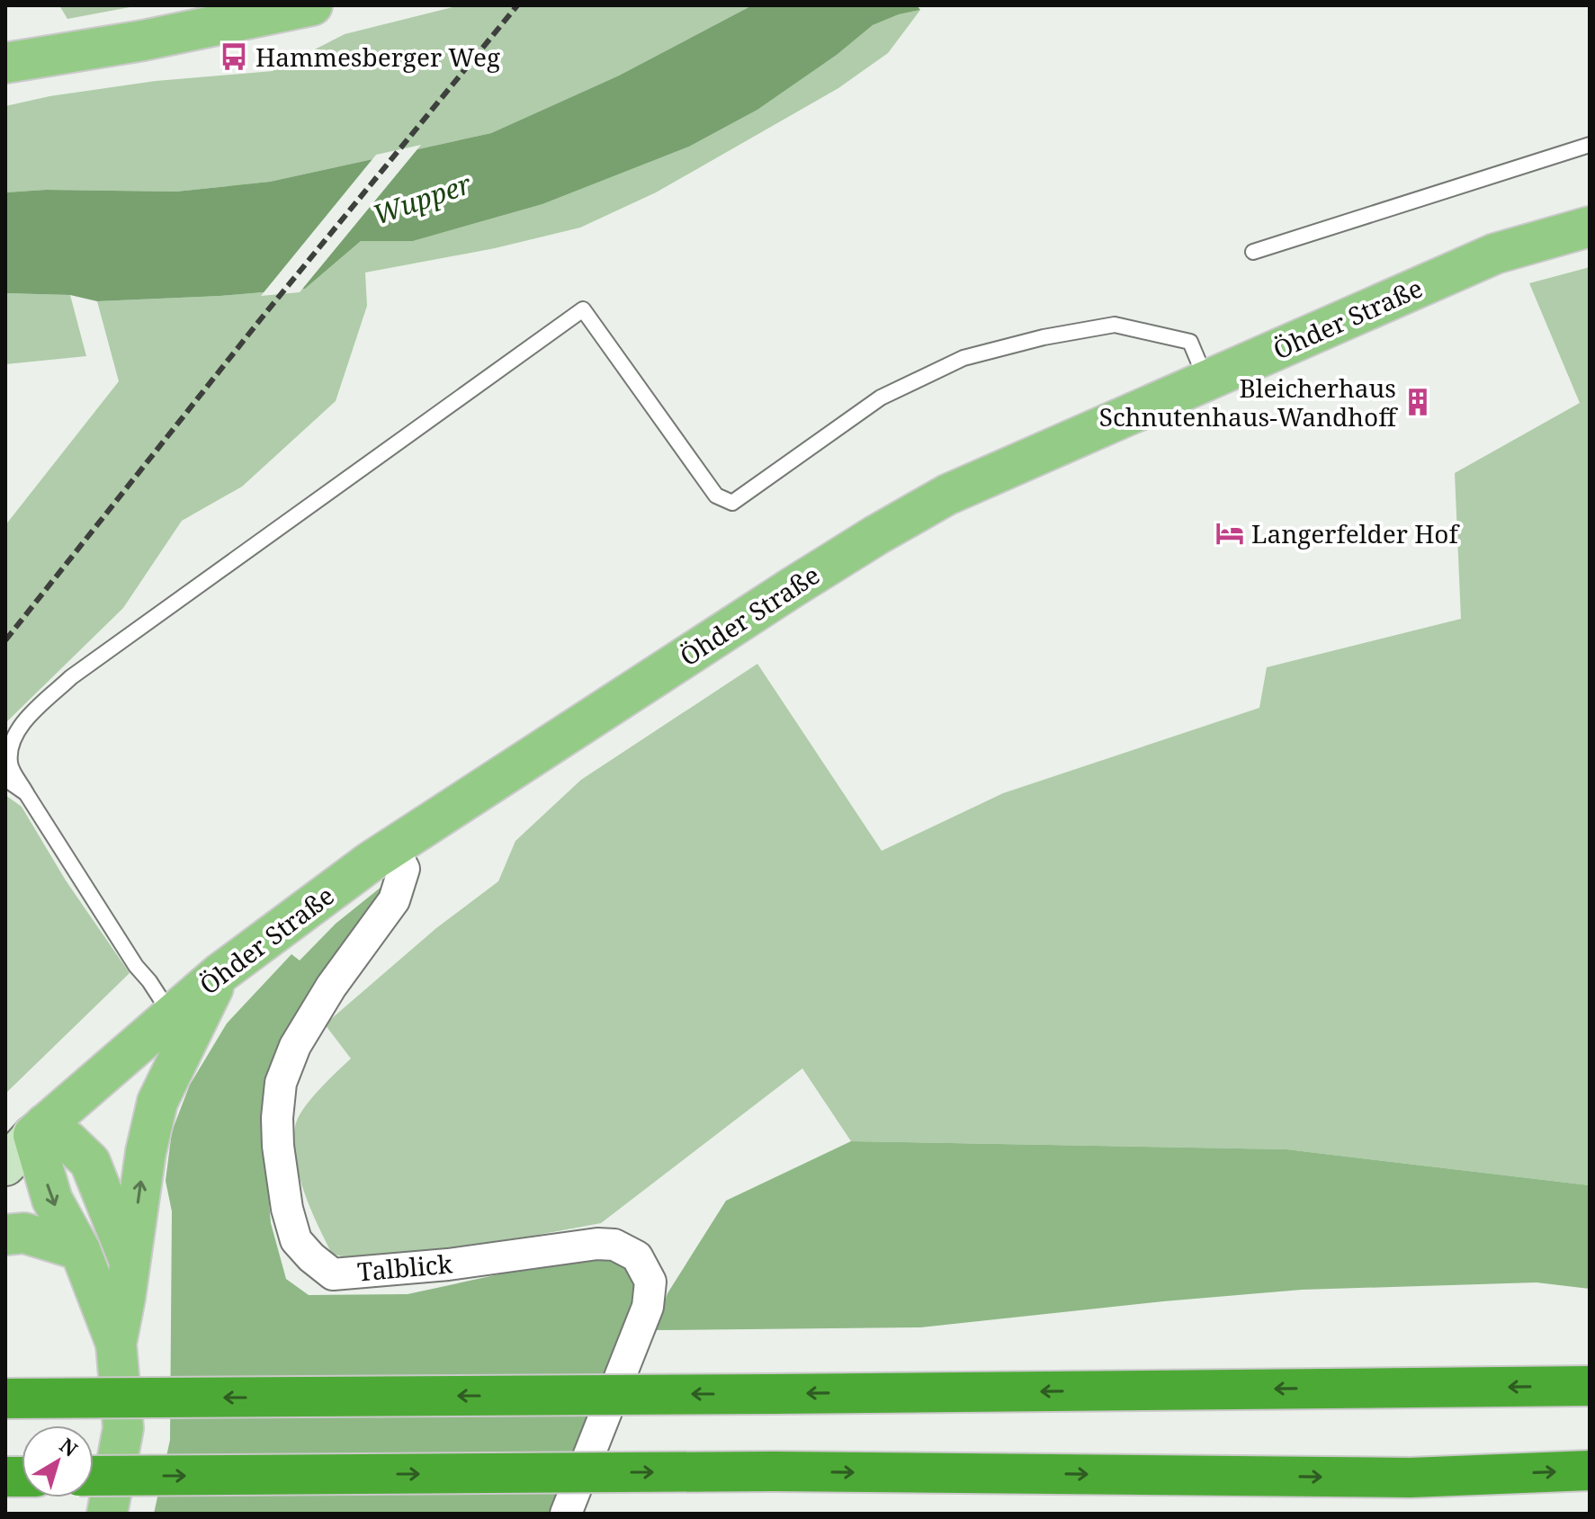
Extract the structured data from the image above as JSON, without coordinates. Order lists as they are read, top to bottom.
{
  "streets": {
    "main road": ["Öhder Straße"],
    "street": ["Talblick"]
  },
  "crossings": [
    ["Öhder Straße", "Talblick"]
  ],
  "water": ["Wupper"],
  "places": {
    "bus stop": ["Hammesberger Weg"],
    "building": ["Bleicherhaus Schnutenhaus-Wandhoff"],
    "hotel": ["Langerfelder Hof"]
  },
  "north": "top right"
}
